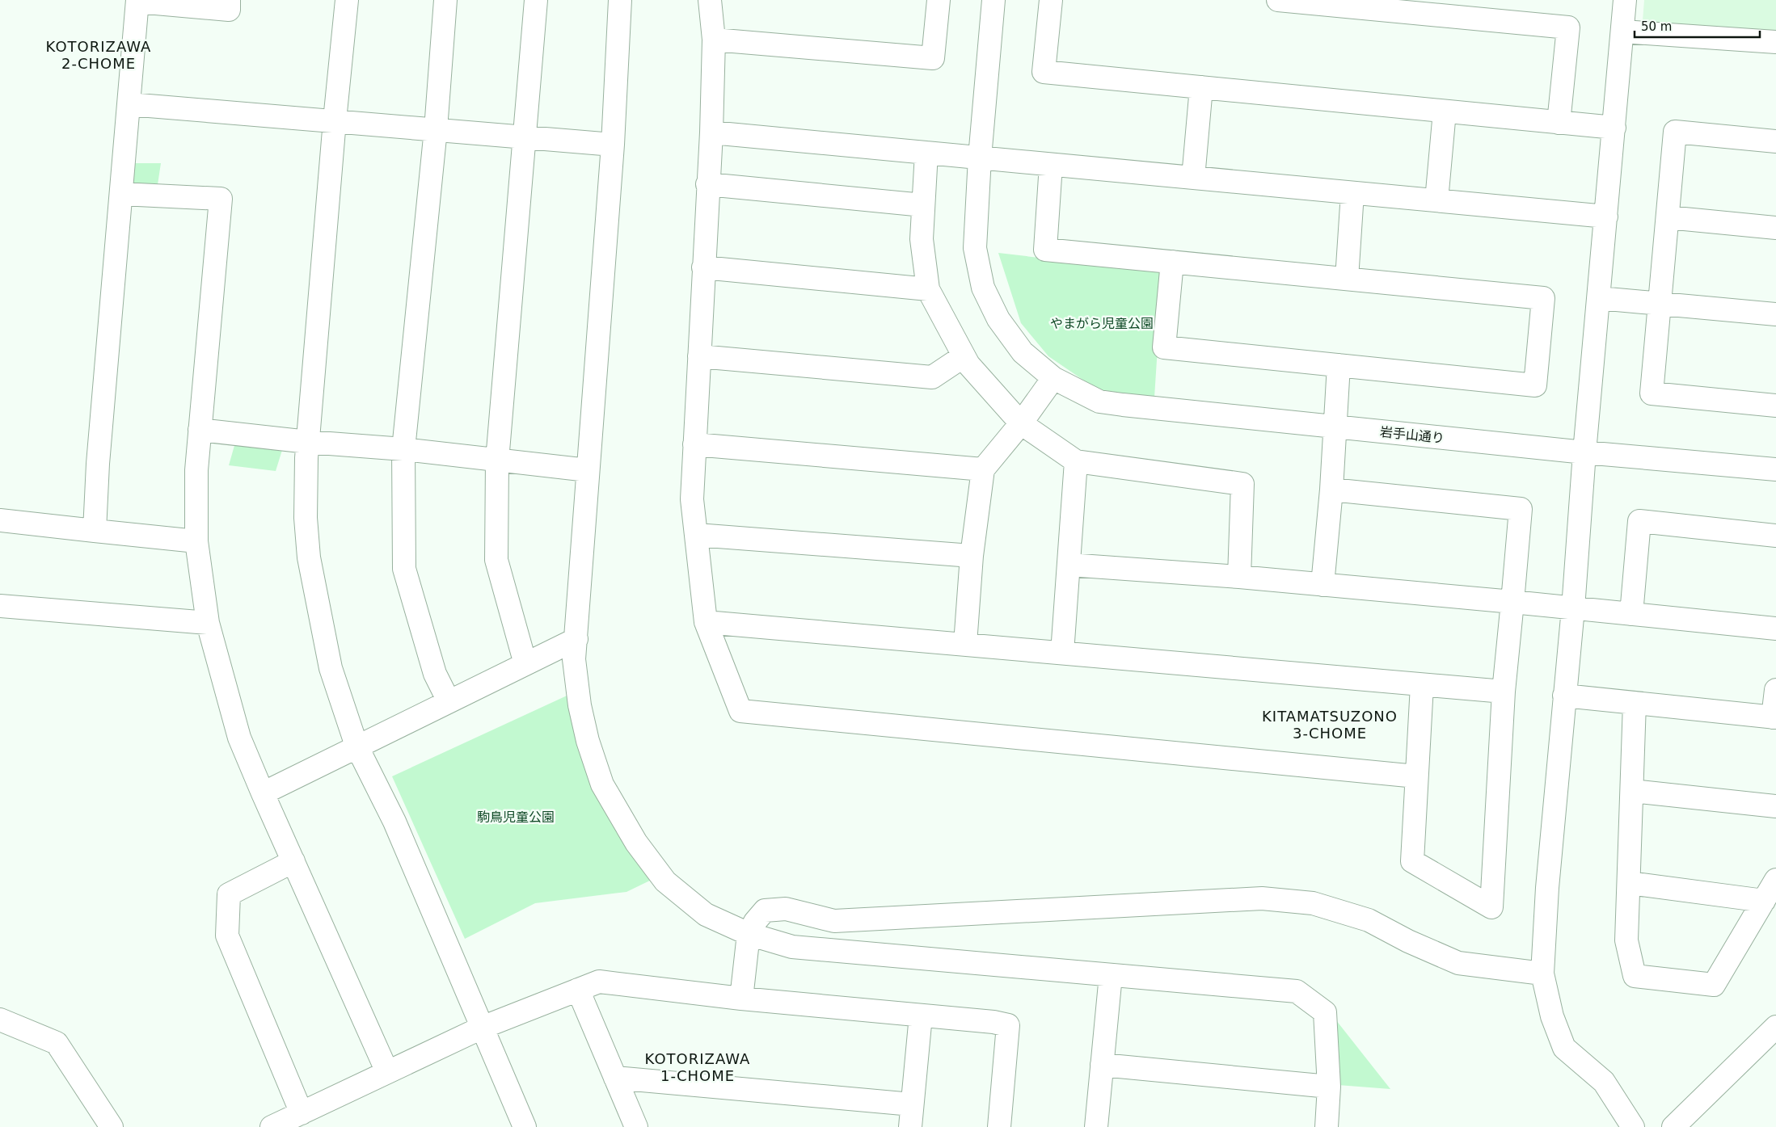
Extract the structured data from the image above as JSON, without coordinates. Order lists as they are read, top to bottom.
{
  "streets": {
    "street": ["岩手山通り"]
  },
  "districts": ["KOTORIZAWA 2-CHOME", "KITAMATSUZONO 3-CHOME", "KOTORIZAWA 1-CHOME"],
  "parks": ["やまがら児童公園", "駒鳥児童公園"],
  "scale_bar": "50 m"
}
